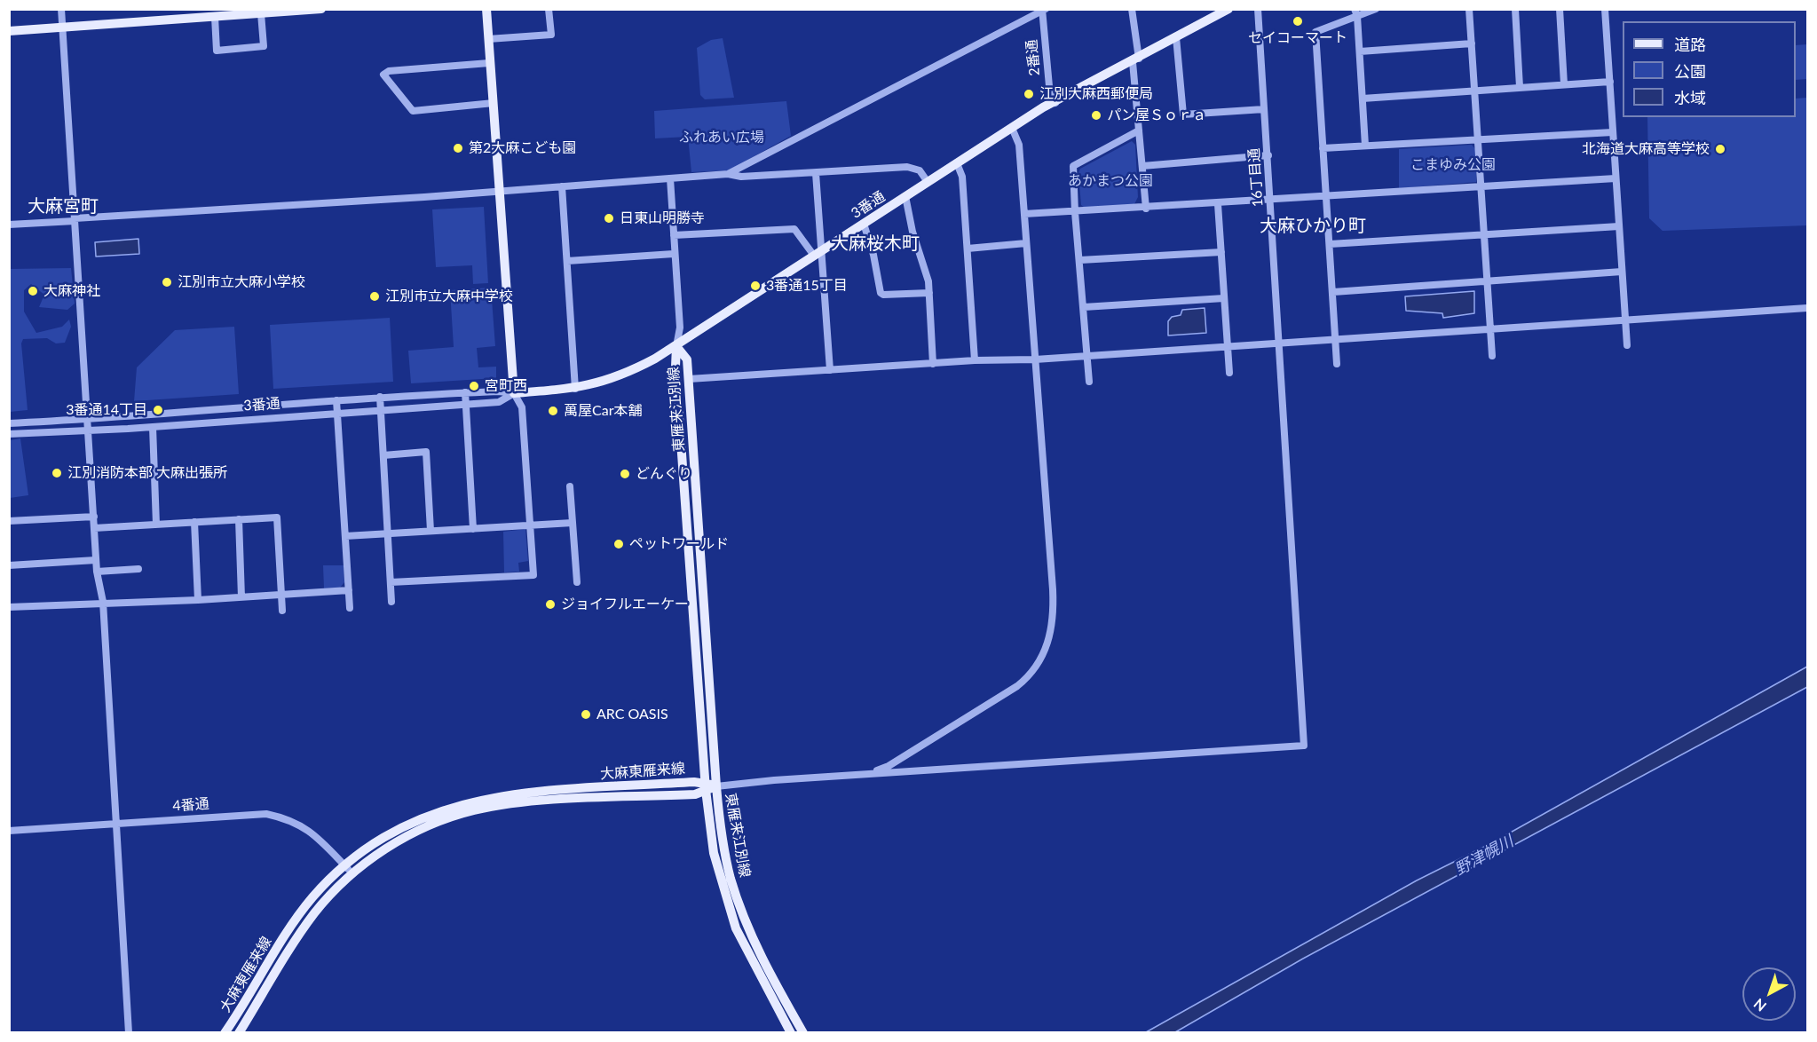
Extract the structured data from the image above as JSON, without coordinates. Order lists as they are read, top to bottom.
{
  "streets": {
    "main road": ["3番通", "東雁来江別線", "大麻東雁来線"],
    "street": ["2番通", "16丁目通", "4番通"]
  },
  "crossings": [
    ["2番通", "3番通"],
    ["3番通", "東雁来江別線"],
    ["東雁来江別線", "大麻東雁来線"],
    ["大麻東雁来線", "4番通"]
  ],
  "districts": ["大麻宮町", "大麻ひかり町", "大麻桜木町"],
  "water": ["野津幌川"],
  "parks": ["ふれあい広場", "こまゆみ公園", "あかまつ公園"],
  "places": [
    "セイコーマート",
    "江別大麻西郵便局",
    "パン屋Ｓｏｒａ",
    "第2大麻こども園",
    "北海道大麻高等学校",
    "日東山明勝寺",
    "江別市立大麻小学校",
    "3番通15丁目",
    "大麻神社",
    "江別市立大麻中学校",
    "宮町西",
    "3番通14丁目",
    "萬屋Car本舗",
    "江別消防本部 大麻出張所",
    "どんぐり",
    "ペットワールド",
    "ジョイフルエーケー",
    "ARC OASIS"
  ],
  "legend": ["道路", "公園", "水域"],
  "north": "bottom left"
}
